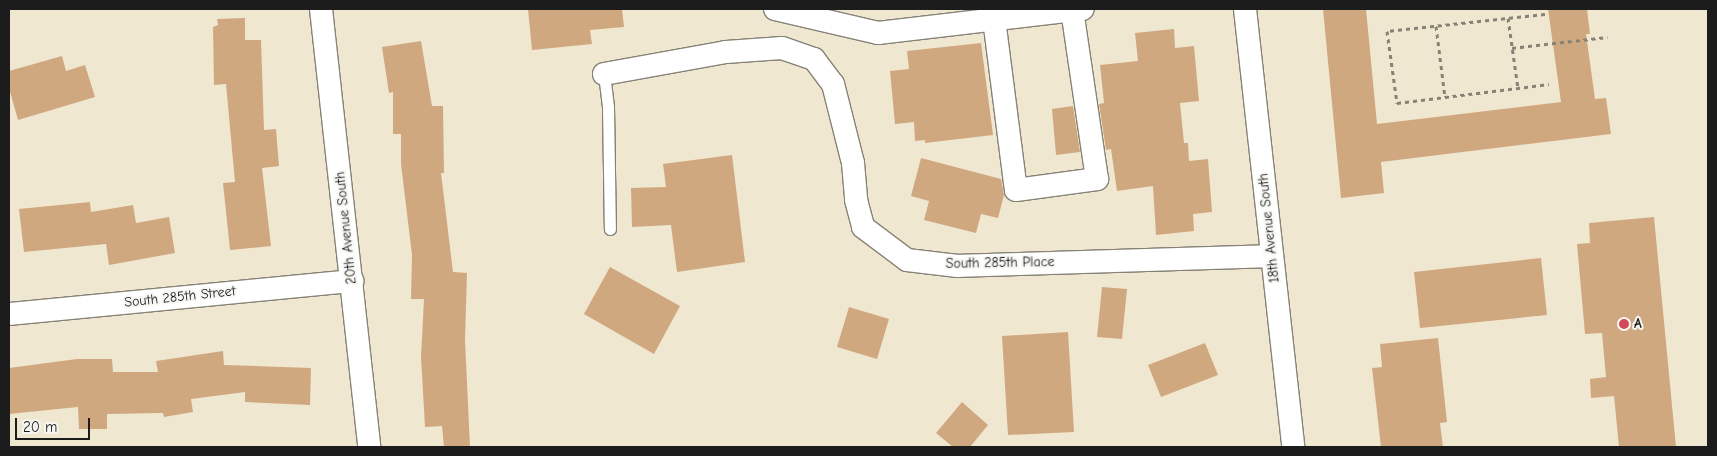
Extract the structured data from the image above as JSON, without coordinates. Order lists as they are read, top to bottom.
{
  "streets": {
    "street": [
      "20th Avenue South",
      "18th Avenue South",
      "South 285th Place",
      "South 285th Street"
    ]
  },
  "crossings": [
    ["20th Avenue South", "South 285th Street"],
    ["18th Avenue South", "South 285th Place"]
  ],
  "places": ["A"],
  "scale_bar": "20 m"
}
